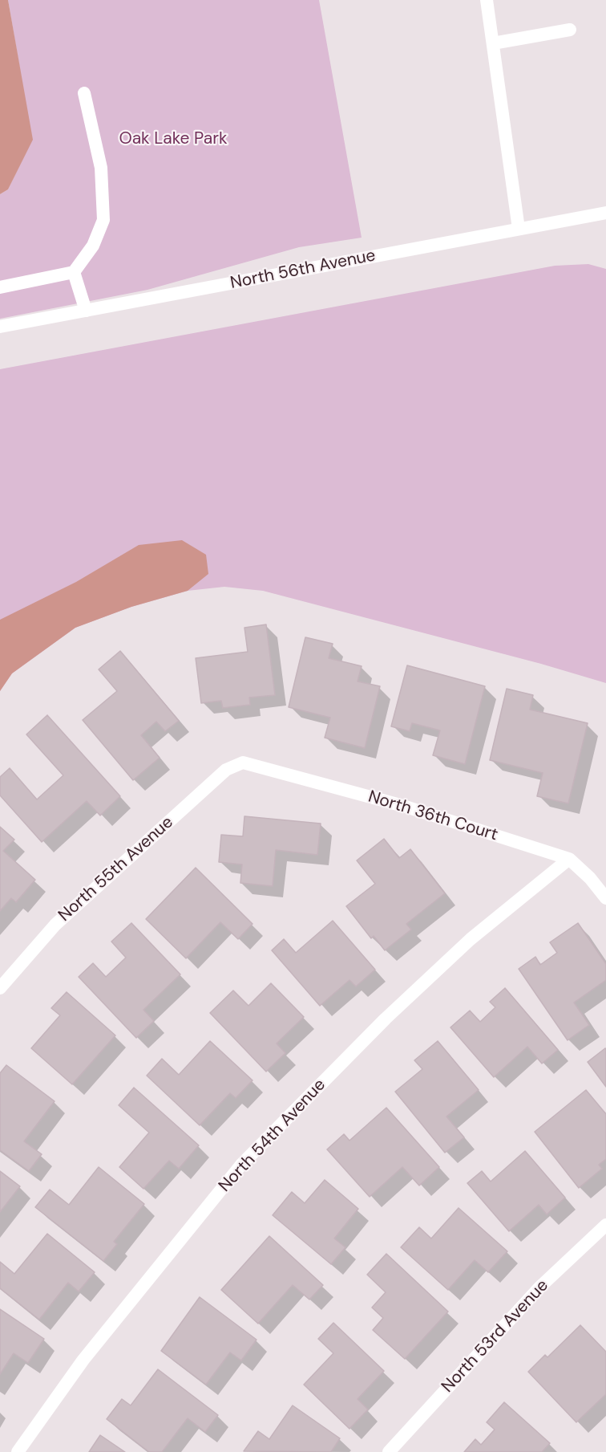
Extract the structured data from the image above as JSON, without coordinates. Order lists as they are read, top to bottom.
{
  "streets": {
    "street": [
      "North 56th Avenue",
      "North 36th Court",
      "North 55th Avenue",
      "North 54th Avenue",
      "North 53rd Avenue"
    ]
  },
  "crossings": [
    ["North 36th Court", "North 55th Avenue"],
    ["North 36th Court", "North 54th Avenue"]
  ],
  "parks": ["Oak Lake Park"]
}
